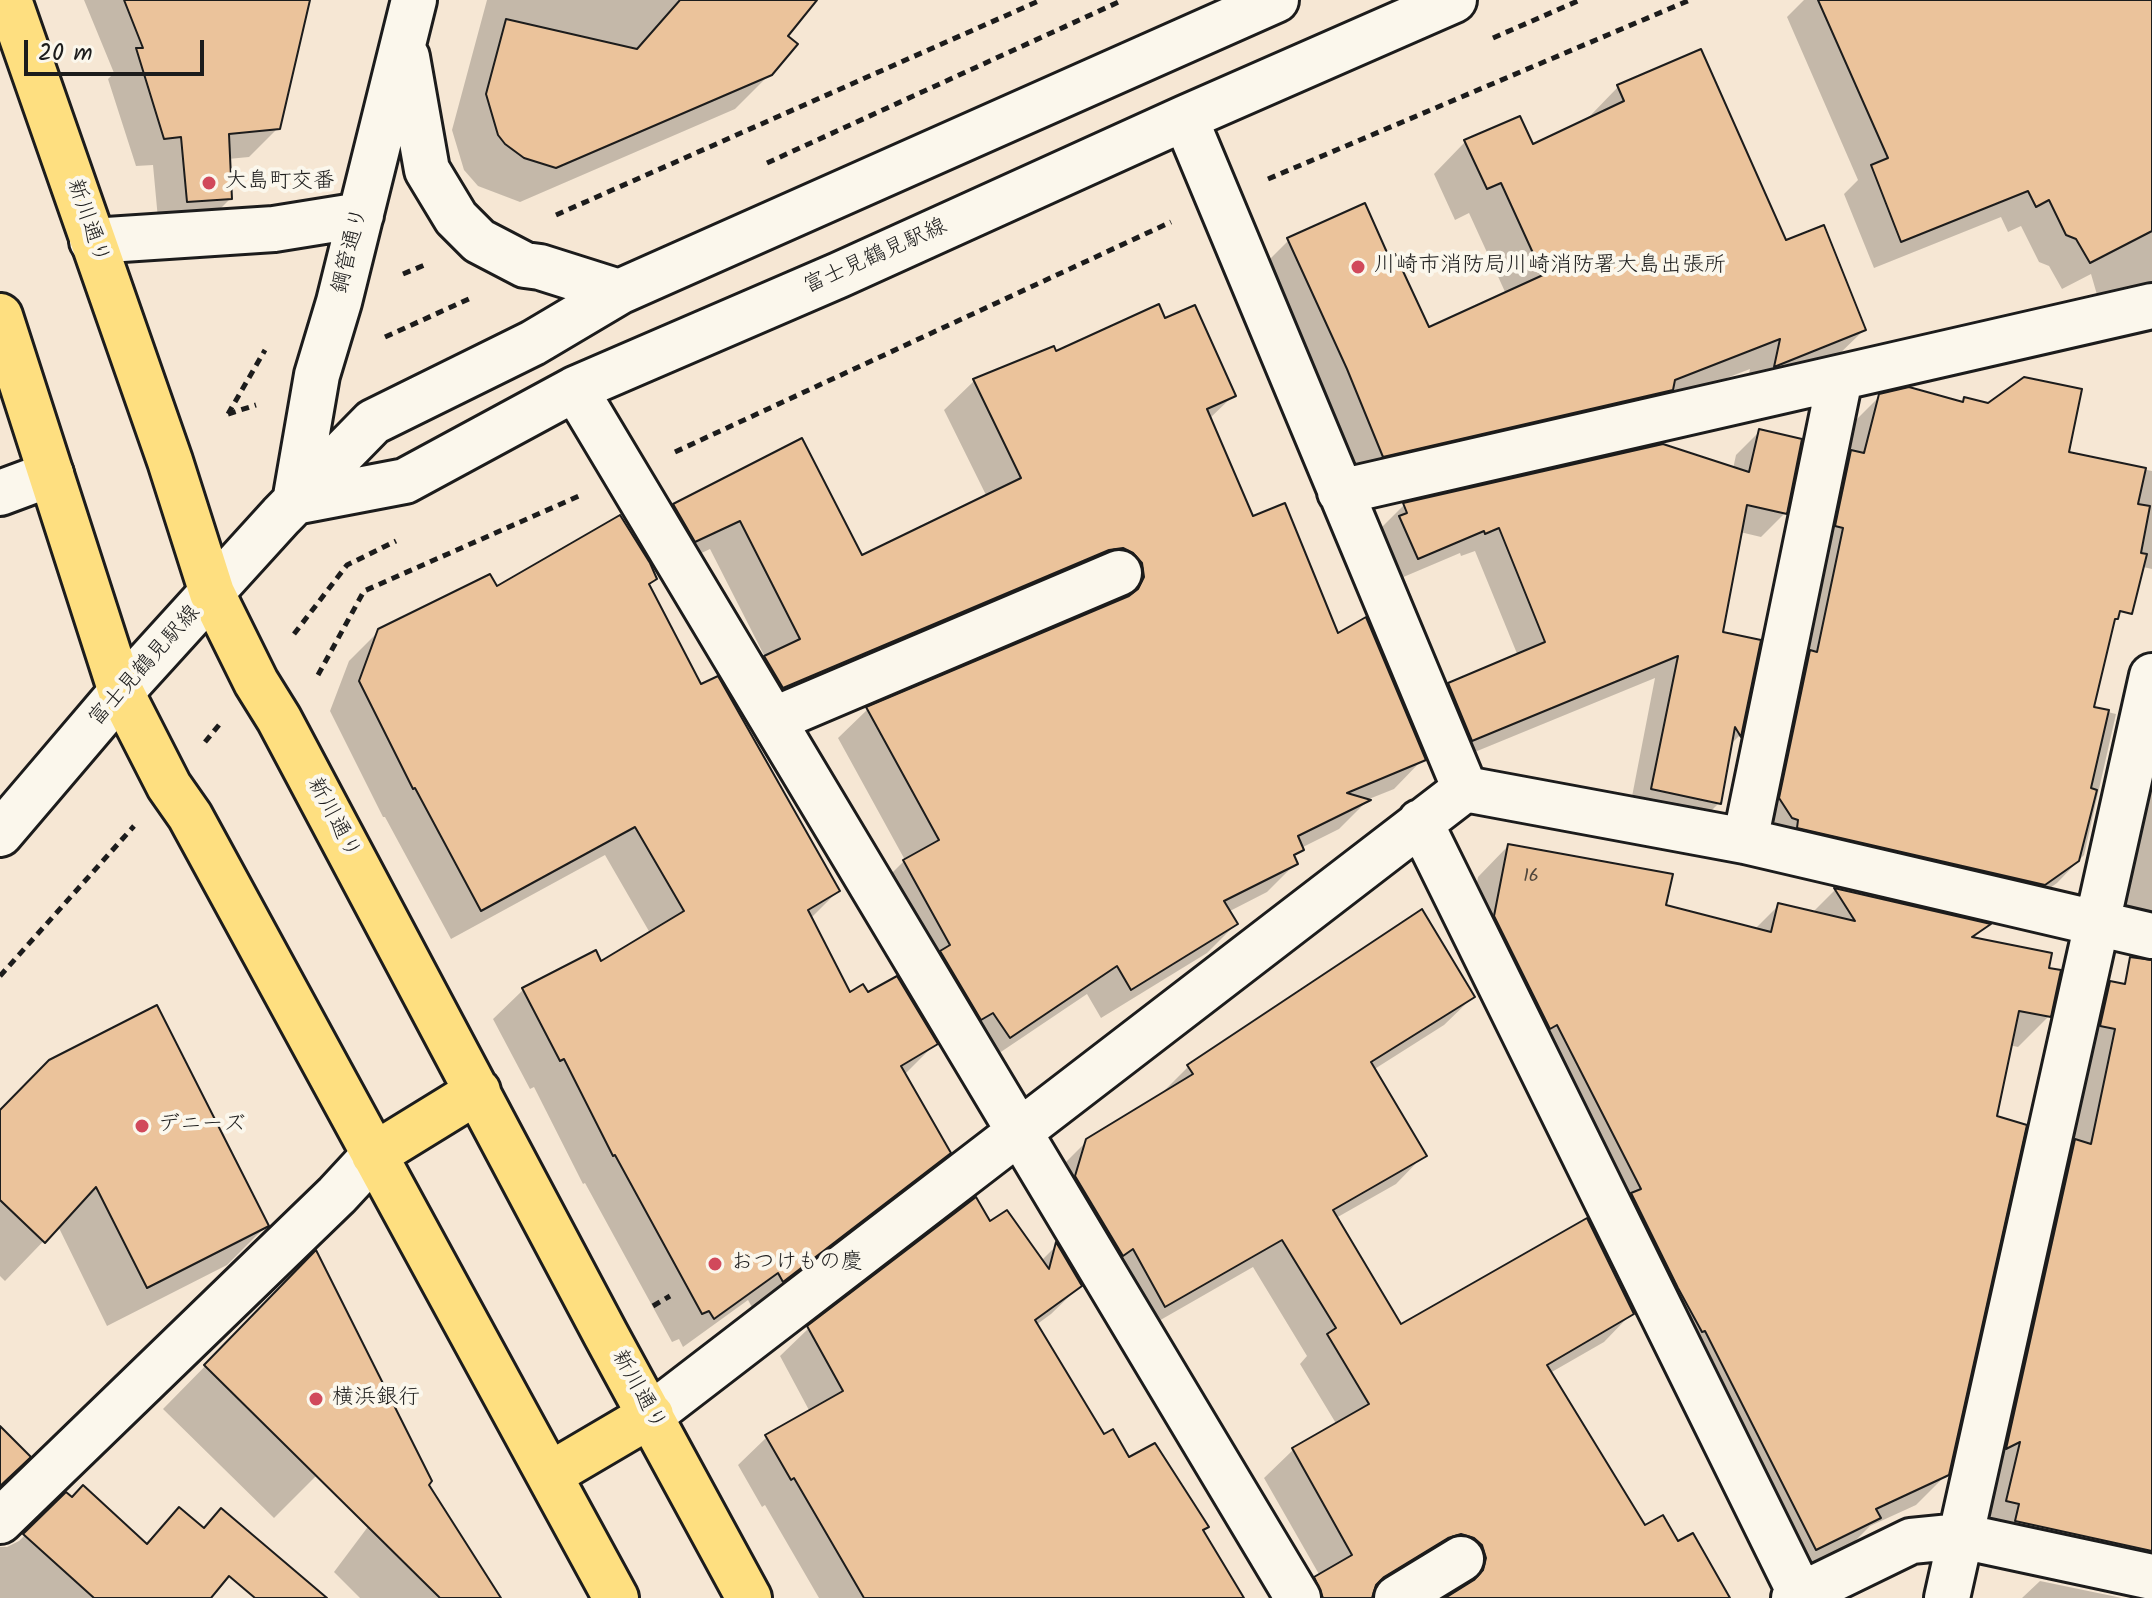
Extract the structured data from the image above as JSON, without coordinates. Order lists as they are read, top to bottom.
{
  "streets": {
    "main road": ["新川通り"],
    "street": ["鋼管通り", "富士見鶴見駅線"]
  },
  "crossings": [
    ["新川通り", "富士見鶴見駅線"],
    ["鋼管通り", "富士見鶴見駅線"]
  ],
  "places": [
    "大島町交番",
    "川崎市消防局川崎消防署大島出張所",
    "デニーズ",
    "おつけもの慶",
    "横浜銀行"
  ],
  "house_numbers": ["16"],
  "scale_bar": "20 m"
}
